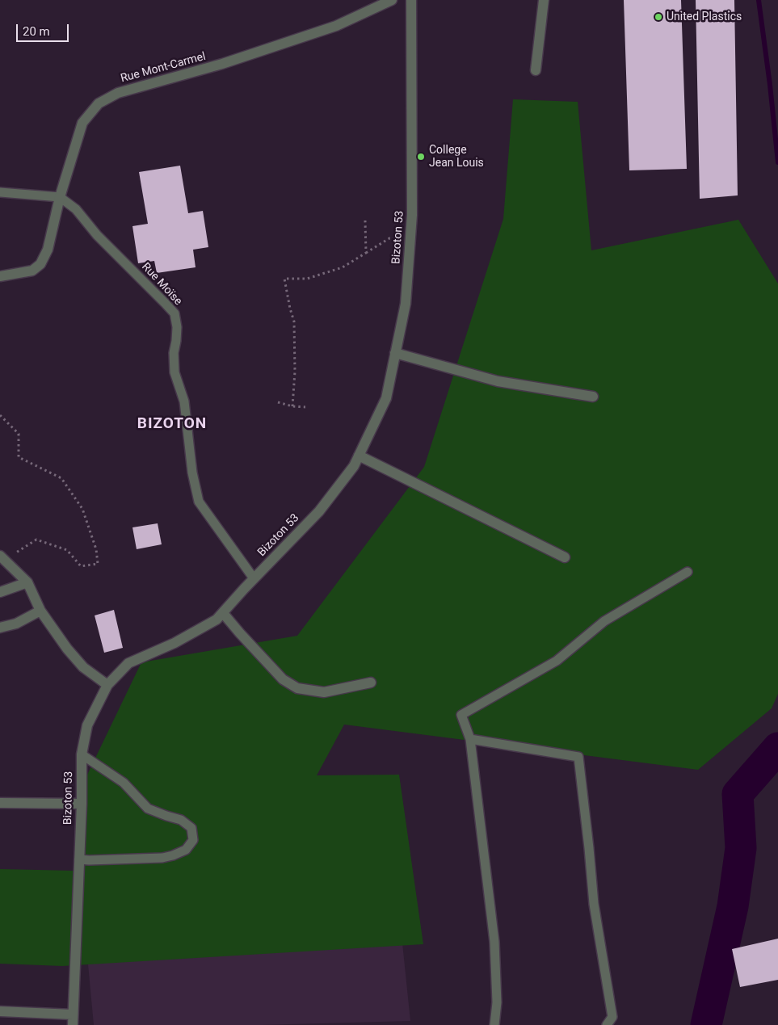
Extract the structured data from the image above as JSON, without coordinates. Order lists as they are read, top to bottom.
{
  "streets": {
    "street": ["Rue Mont-Carmel", "Bizoton 53"],
    "lane": ["Rue Moïse"]
  },
  "crossings": [
    ["Rue Mont-Carmel", "Rue Moïse"],
    ["Bizoton 53", "Rue Moïse"]
  ],
  "districts": ["BIZOTON"],
  "places": ["United Plastics", "College Jean Louis"],
  "scale_bar": "20 m"
}
